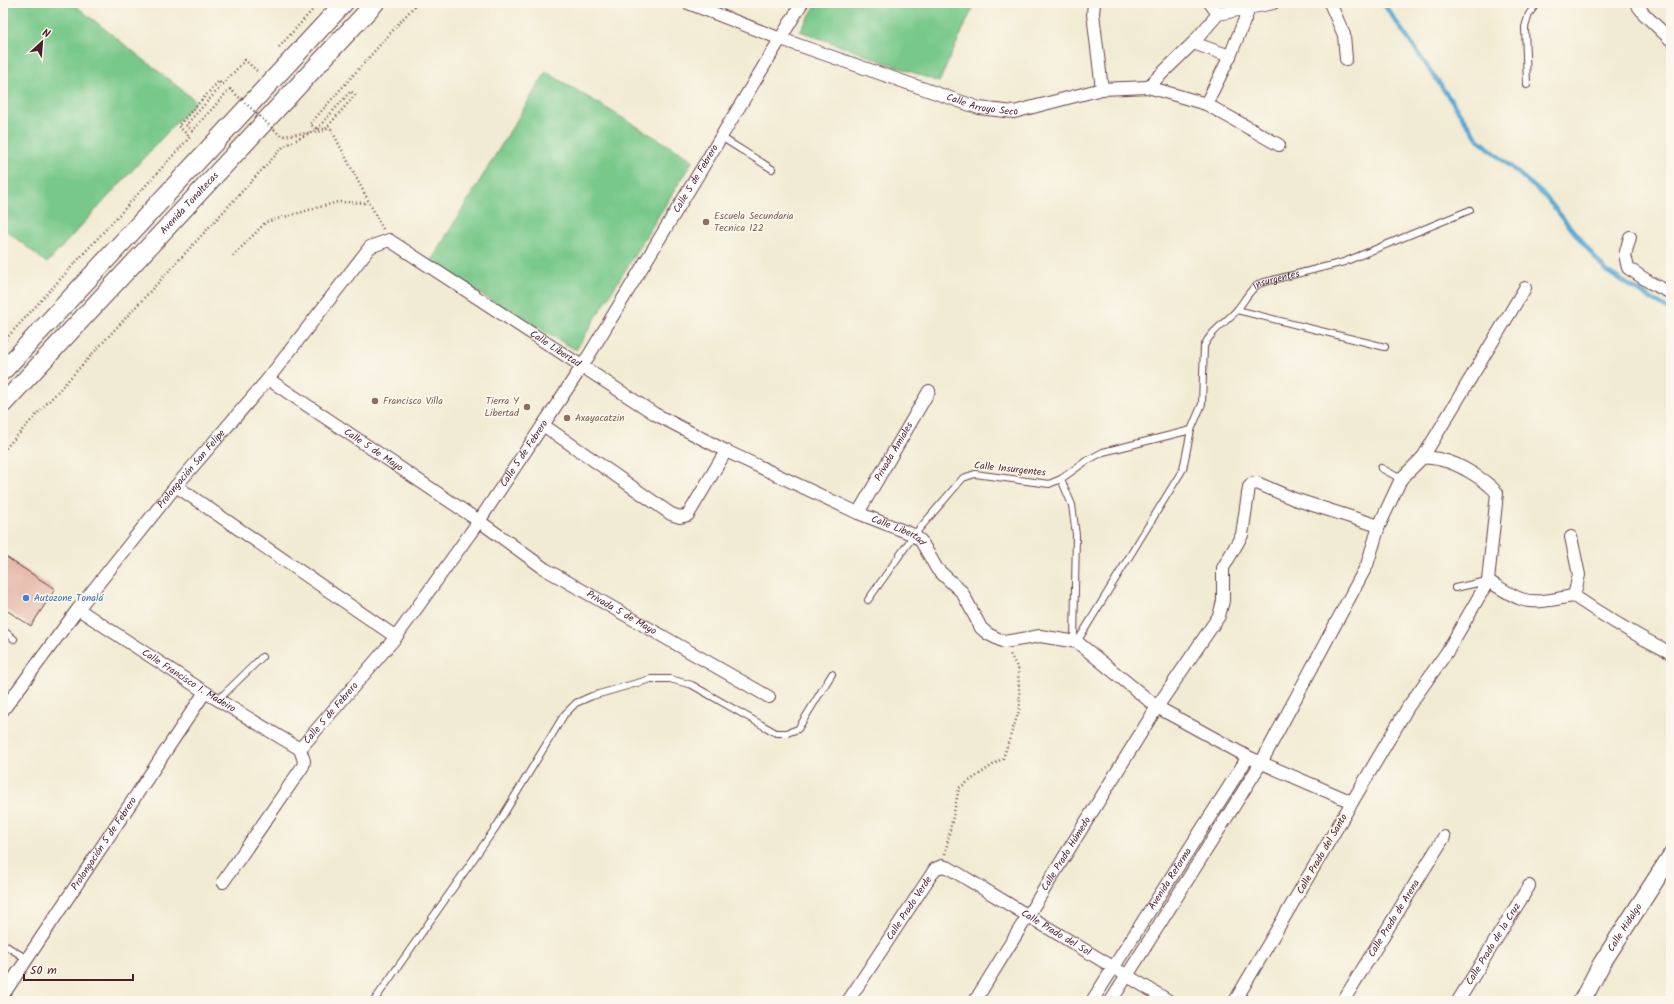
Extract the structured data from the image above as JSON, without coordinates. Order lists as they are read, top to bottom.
{
  "streets": {
    "main road": ["Avenida Tonaltecas"],
    "street": [
      "Calle Arroyo Seco",
      "Calle 5 de Febrero",
      "Calle Libertad",
      "Calle 5 de Mayo",
      "Privada Amiales",
      "Prolongación San Felipe",
      "Privada 5 de Mayo",
      "Calle Francisco I. Madeiro",
      "Prolongación 5 de Febrero",
      "Calle Prado Húmedo",
      "Calle Prado del Santo",
      "Avenida Reforma",
      "Calle Prado Verde",
      "Calle Prado de Arena",
      "Calle Hidalgo",
      "Calle Prado del Sol",
      "Calle Prado de la Cruz"
    ],
    "lane": ["Insurgentes", "Calle Insurgentes"]
  },
  "crossings": [
    ["Calle Arroyo Seco", "Calle 5 de Febrero"],
    ["Calle 5 de Febrero", "Calle Libertad"],
    ["Calle 5 de Febrero", "Calle 5 de Mayo"],
    ["Calle 5 de Febrero", "Privada 5 de Mayo"],
    ["Calle 5 de Febrero", "Calle Francisco I. Madeiro"],
    ["Insurgentes", "Calle Insurgentes"],
    ["Calle Libertad", "Privada Amiales"],
    ["Calle Libertad", "Prolongación San Felipe"],
    ["Calle Libertad", "Calle Insurgentes"],
    ["Calle 5 de Mayo", "Prolongación San Felipe"],
    ["Calle 5 de Mayo", "Privada 5 de Mayo"],
    ["Prolongación San Felipe", "Calle Francisco I. Madeiro"],
    ["Calle Francisco I. Madeiro", "Prolongación 5 de Febrero"],
    ["Calle Prado Húmedo", "Avenida Reforma"],
    ["Calle Prado Húmedo", "Calle Prado del Sol"],
    ["Avenida Reforma", "Calle Prado del Sol"],
    ["Calle Prado Verde", "Calle Prado del Sol"]
  ],
  "places": [
    "Escuela Secundaria Tecnica 122",
    "Francisco Villa",
    "Tierra Y Libertad",
    "Axayacatzin",
    "Autozone Tonalá"
  ],
  "scale_bar": "50 m",
  "north": "top right"
}
